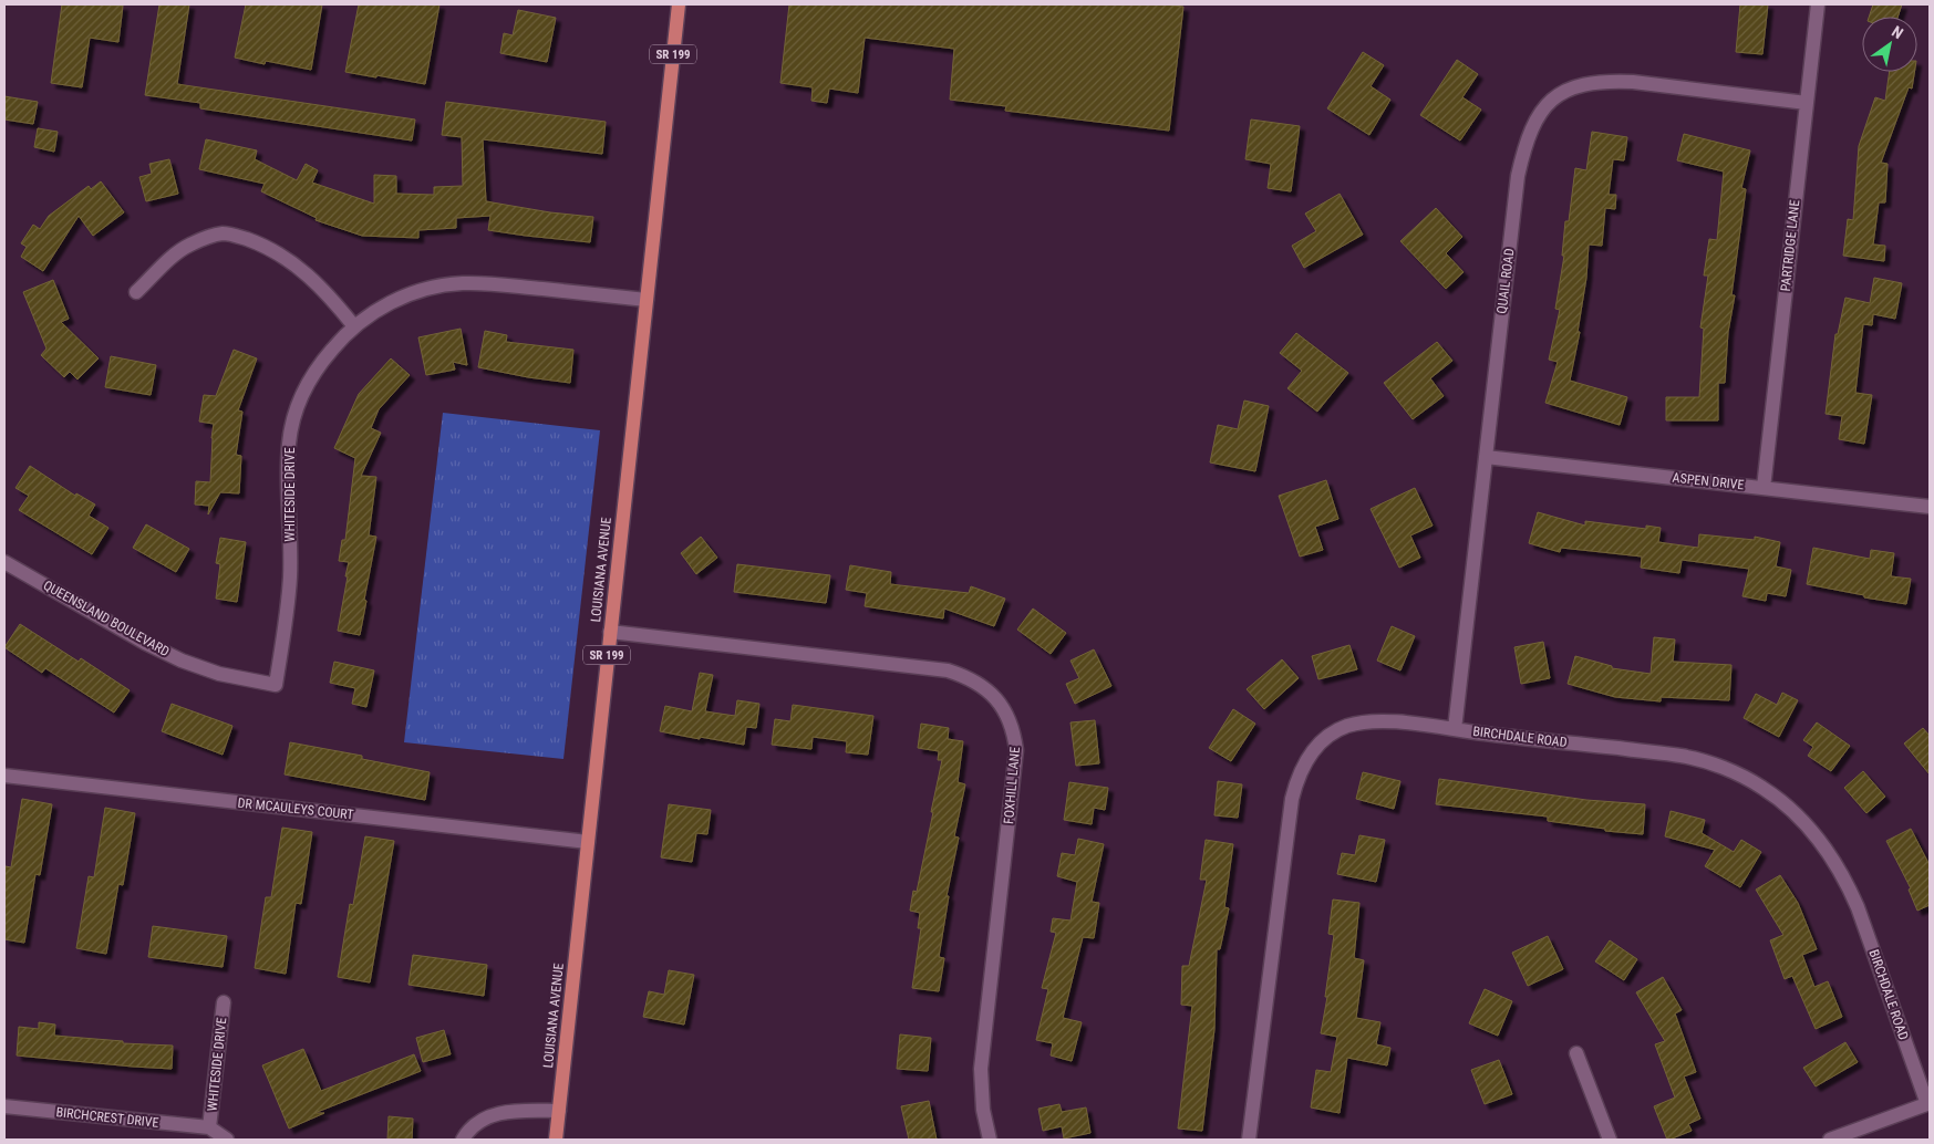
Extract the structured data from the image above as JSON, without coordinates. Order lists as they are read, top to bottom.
{
  "streets": {
    "main road": ["SR 199", "LOUISIANA AVENUE"],
    "street": [
      "PARTRIDGE LANE",
      "QUAIL ROAD",
      "ASPEN DRIVE",
      "WHITESIDE DRIVE",
      "QUEENSLAND BOULEVARD",
      "BIRCHDALE ROAD",
      "FOXHILL LANE",
      "DR MCAULEYS COURT",
      "BIRCHCREST DRIVE"
    ]
  },
  "crossings": [
    ["PARTRIDGE LANE", "QUAIL ROAD"],
    ["PARTRIDGE LANE", "ASPEN DRIVE"],
    ["QUAIL ROAD", "ASPEN DRIVE"],
    ["QUAIL ROAD", "BIRCHDALE ROAD"],
    ["WHITESIDE DRIVE", "LOUISIANA AVENUE"],
    ["WHITESIDE DRIVE", "QUEENSLAND BOULEVARD"],
    ["WHITESIDE DRIVE", "BIRCHCREST DRIVE"],
    ["LOUISIANA AVENUE", "FOXHILL LANE"],
    ["LOUISIANA AVENUE", "DR MCAULEYS COURT"]
  ],
  "north": "top right"
}
